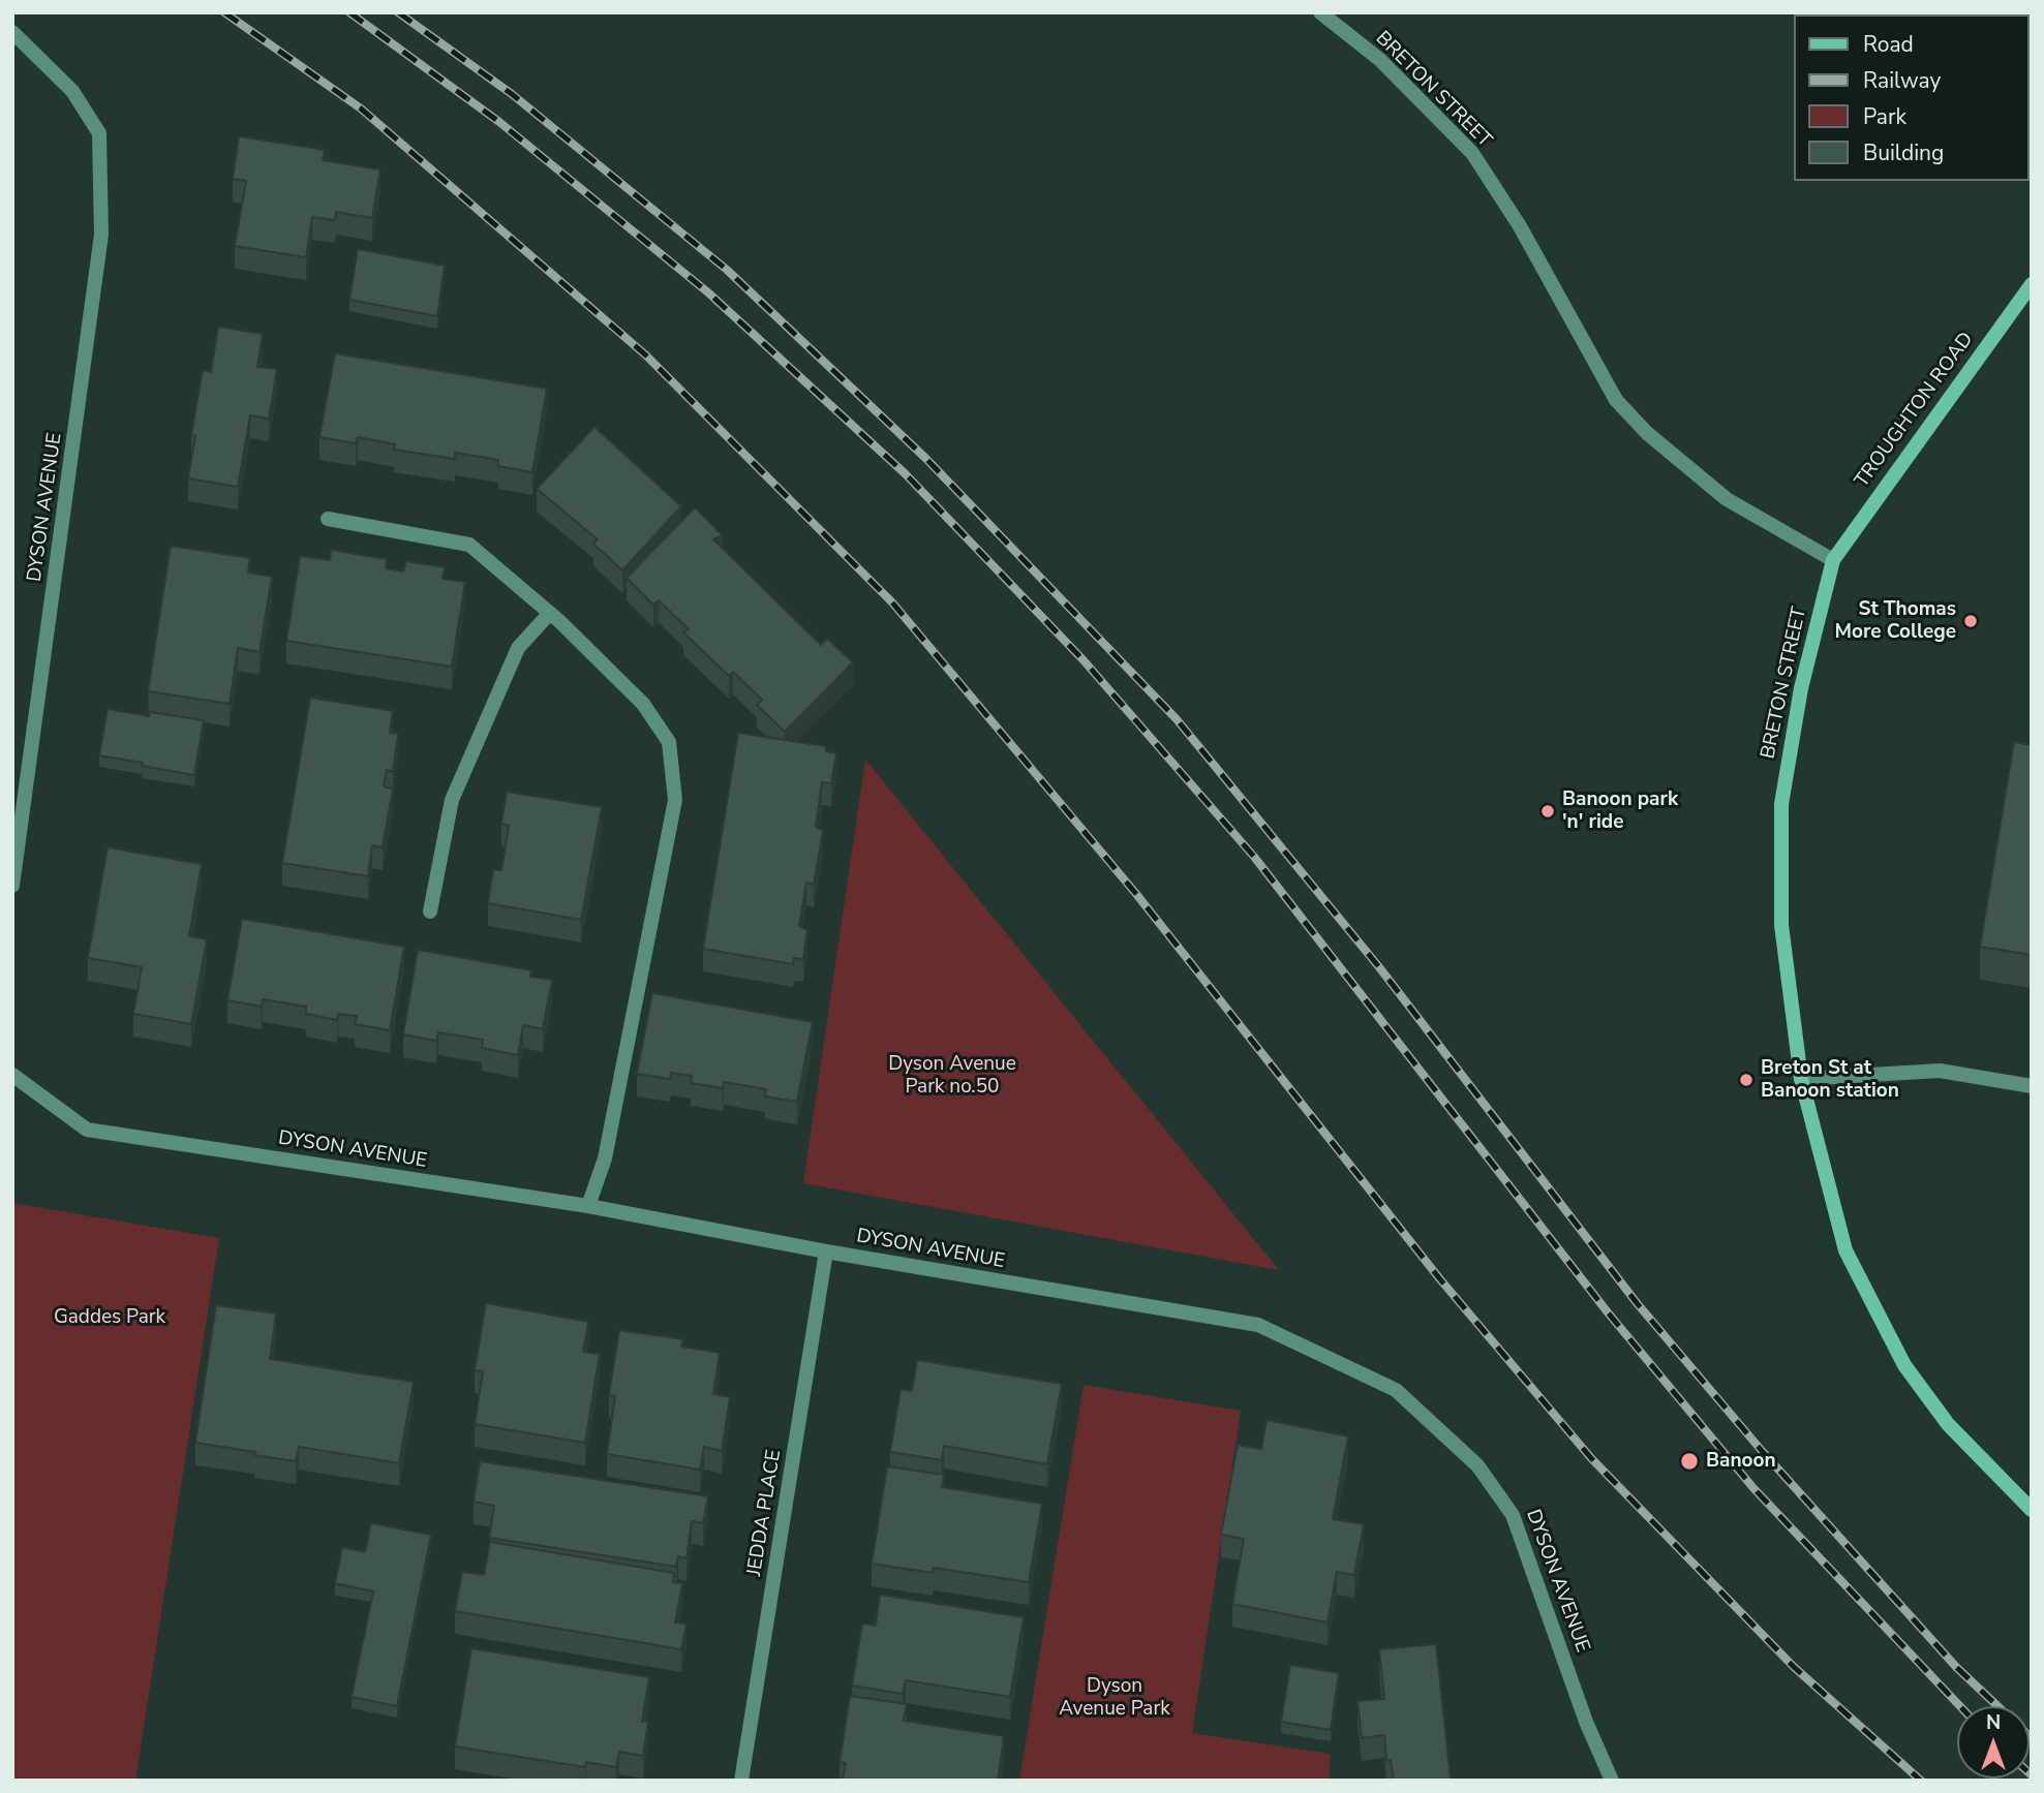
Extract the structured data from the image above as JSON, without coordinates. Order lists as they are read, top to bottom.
{
  "streets": {
    "street": [
      "BRETON STREET",
      "TROUGHTON ROAD",
      "DYSON AVENUE",
      "JEDDA PLACE"
    ]
  },
  "crossings": [
    ["BRETON STREET", "TROUGHTON ROAD"],
    ["DYSON AVENUE", "JEDDA PLACE"]
  ],
  "parks": ["Dyson Avenue Park no.50", "Gaddes Park", "Dyson Avenue Park"],
  "places": [
    "St Thomas More College",
    "Banoon park 'n' ride",
    "Breton St at Banoon station",
    "Banoon"
  ],
  "legend": [
    "Road",
    "Railway",
    "Park",
    "Building"
  ],
  "north": "top"
}
